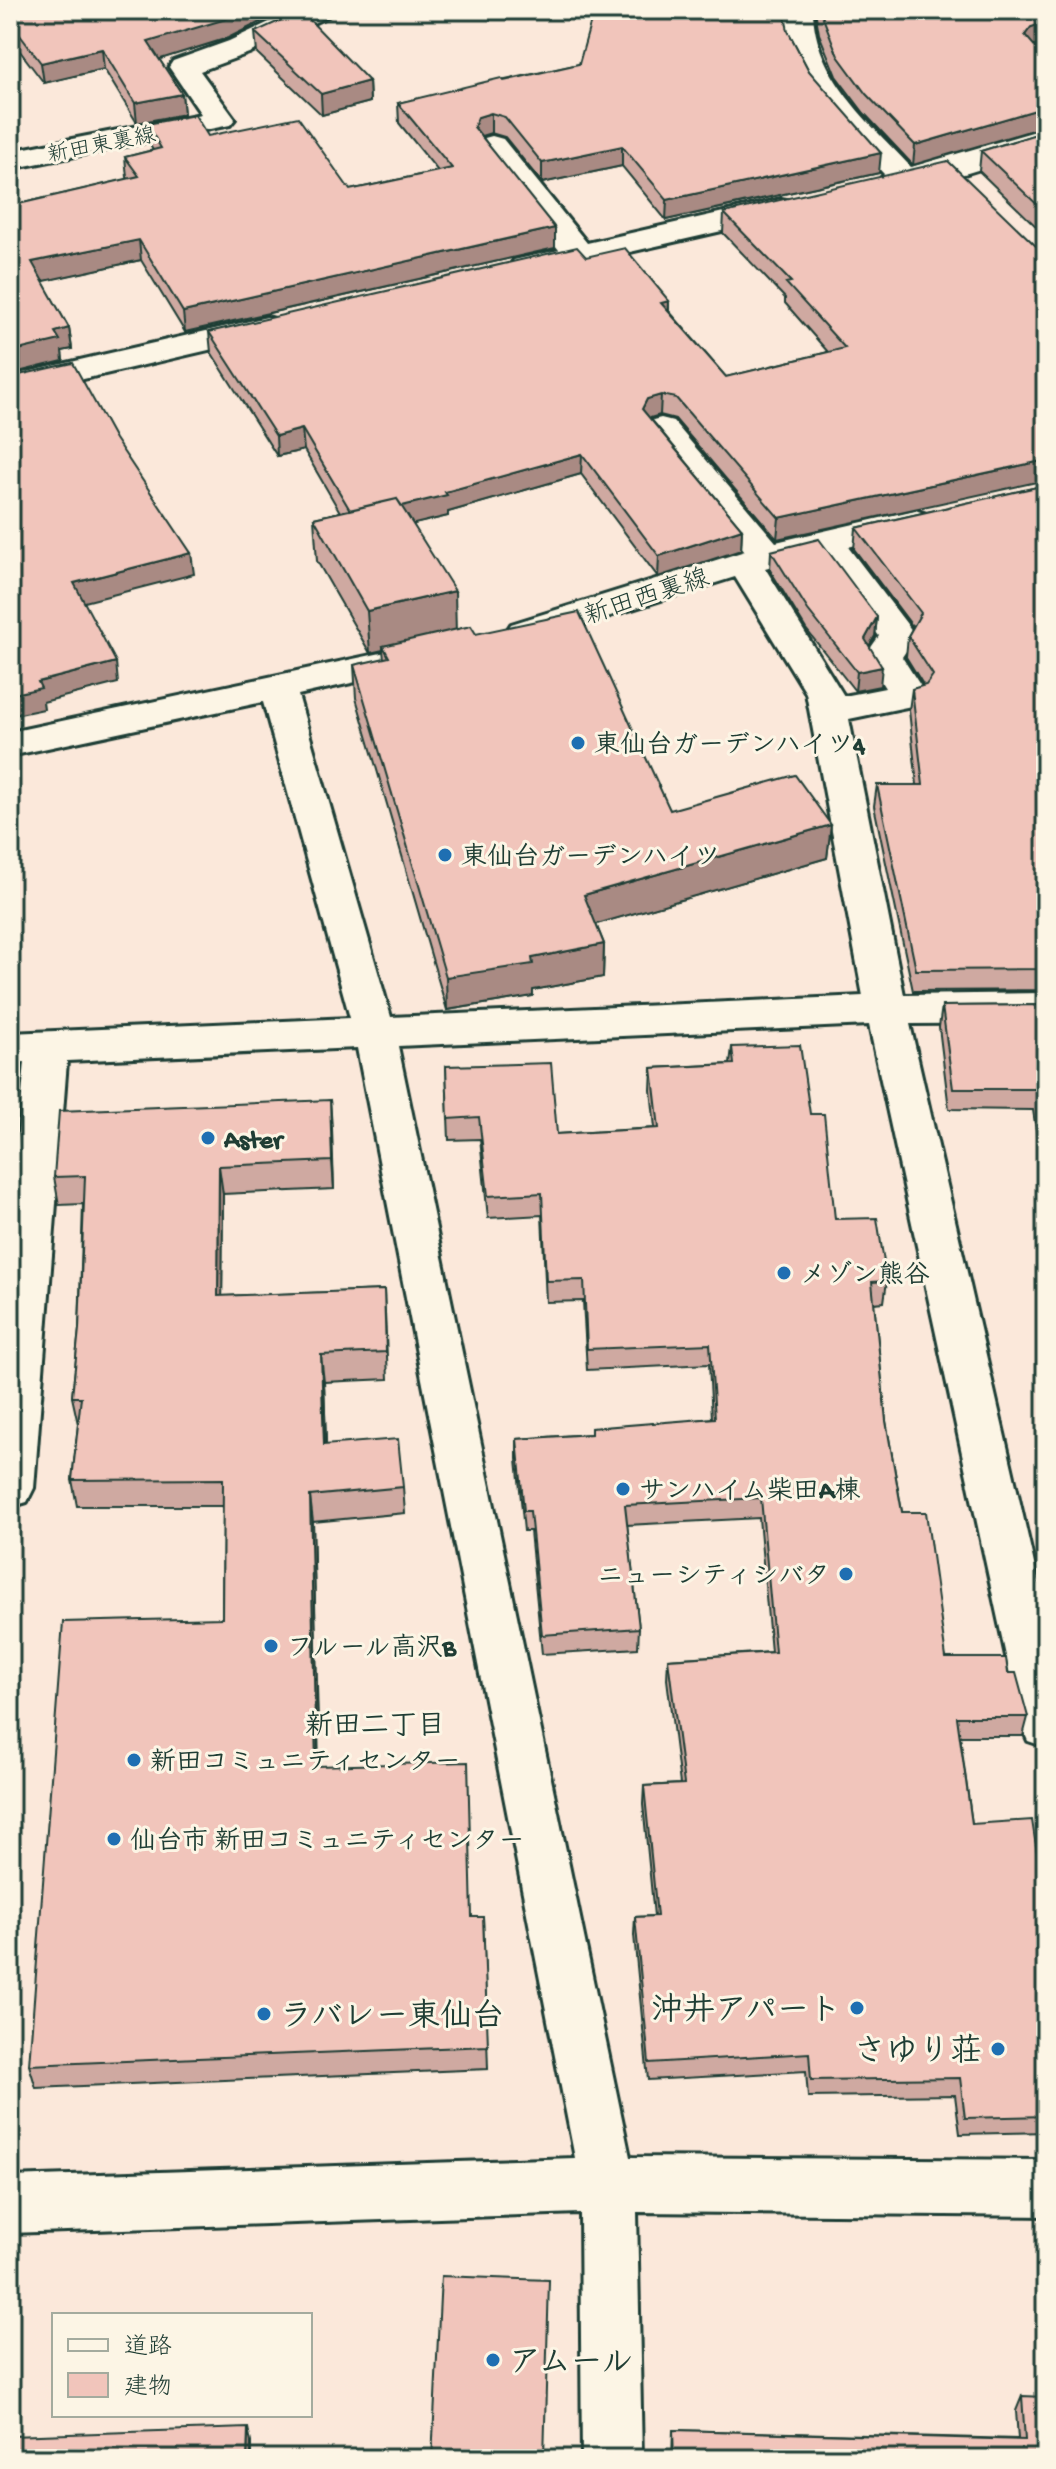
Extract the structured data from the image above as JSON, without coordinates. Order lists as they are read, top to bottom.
{
  "streets": {
    "street": ["新田東裏線", "新田西裏線"]
  },
  "districts": ["新田二丁目"],
  "places": [
    "東仙台ガーデンハイツ4",
    "東仙台ガーデンハイツ",
    "Aster",
    "メゾン熊谷",
    "サンハイム柴田A棟",
    "ニューシティシバタ",
    "フルール高沢B",
    "新田コミュニティセンター",
    "仙台市 新田コミュニティセンター",
    "沖井アパート",
    "ラバレー東仙台",
    "さゆり荘",
    "アムール"
  ],
  "legend": ["道路", "建物"]
}
